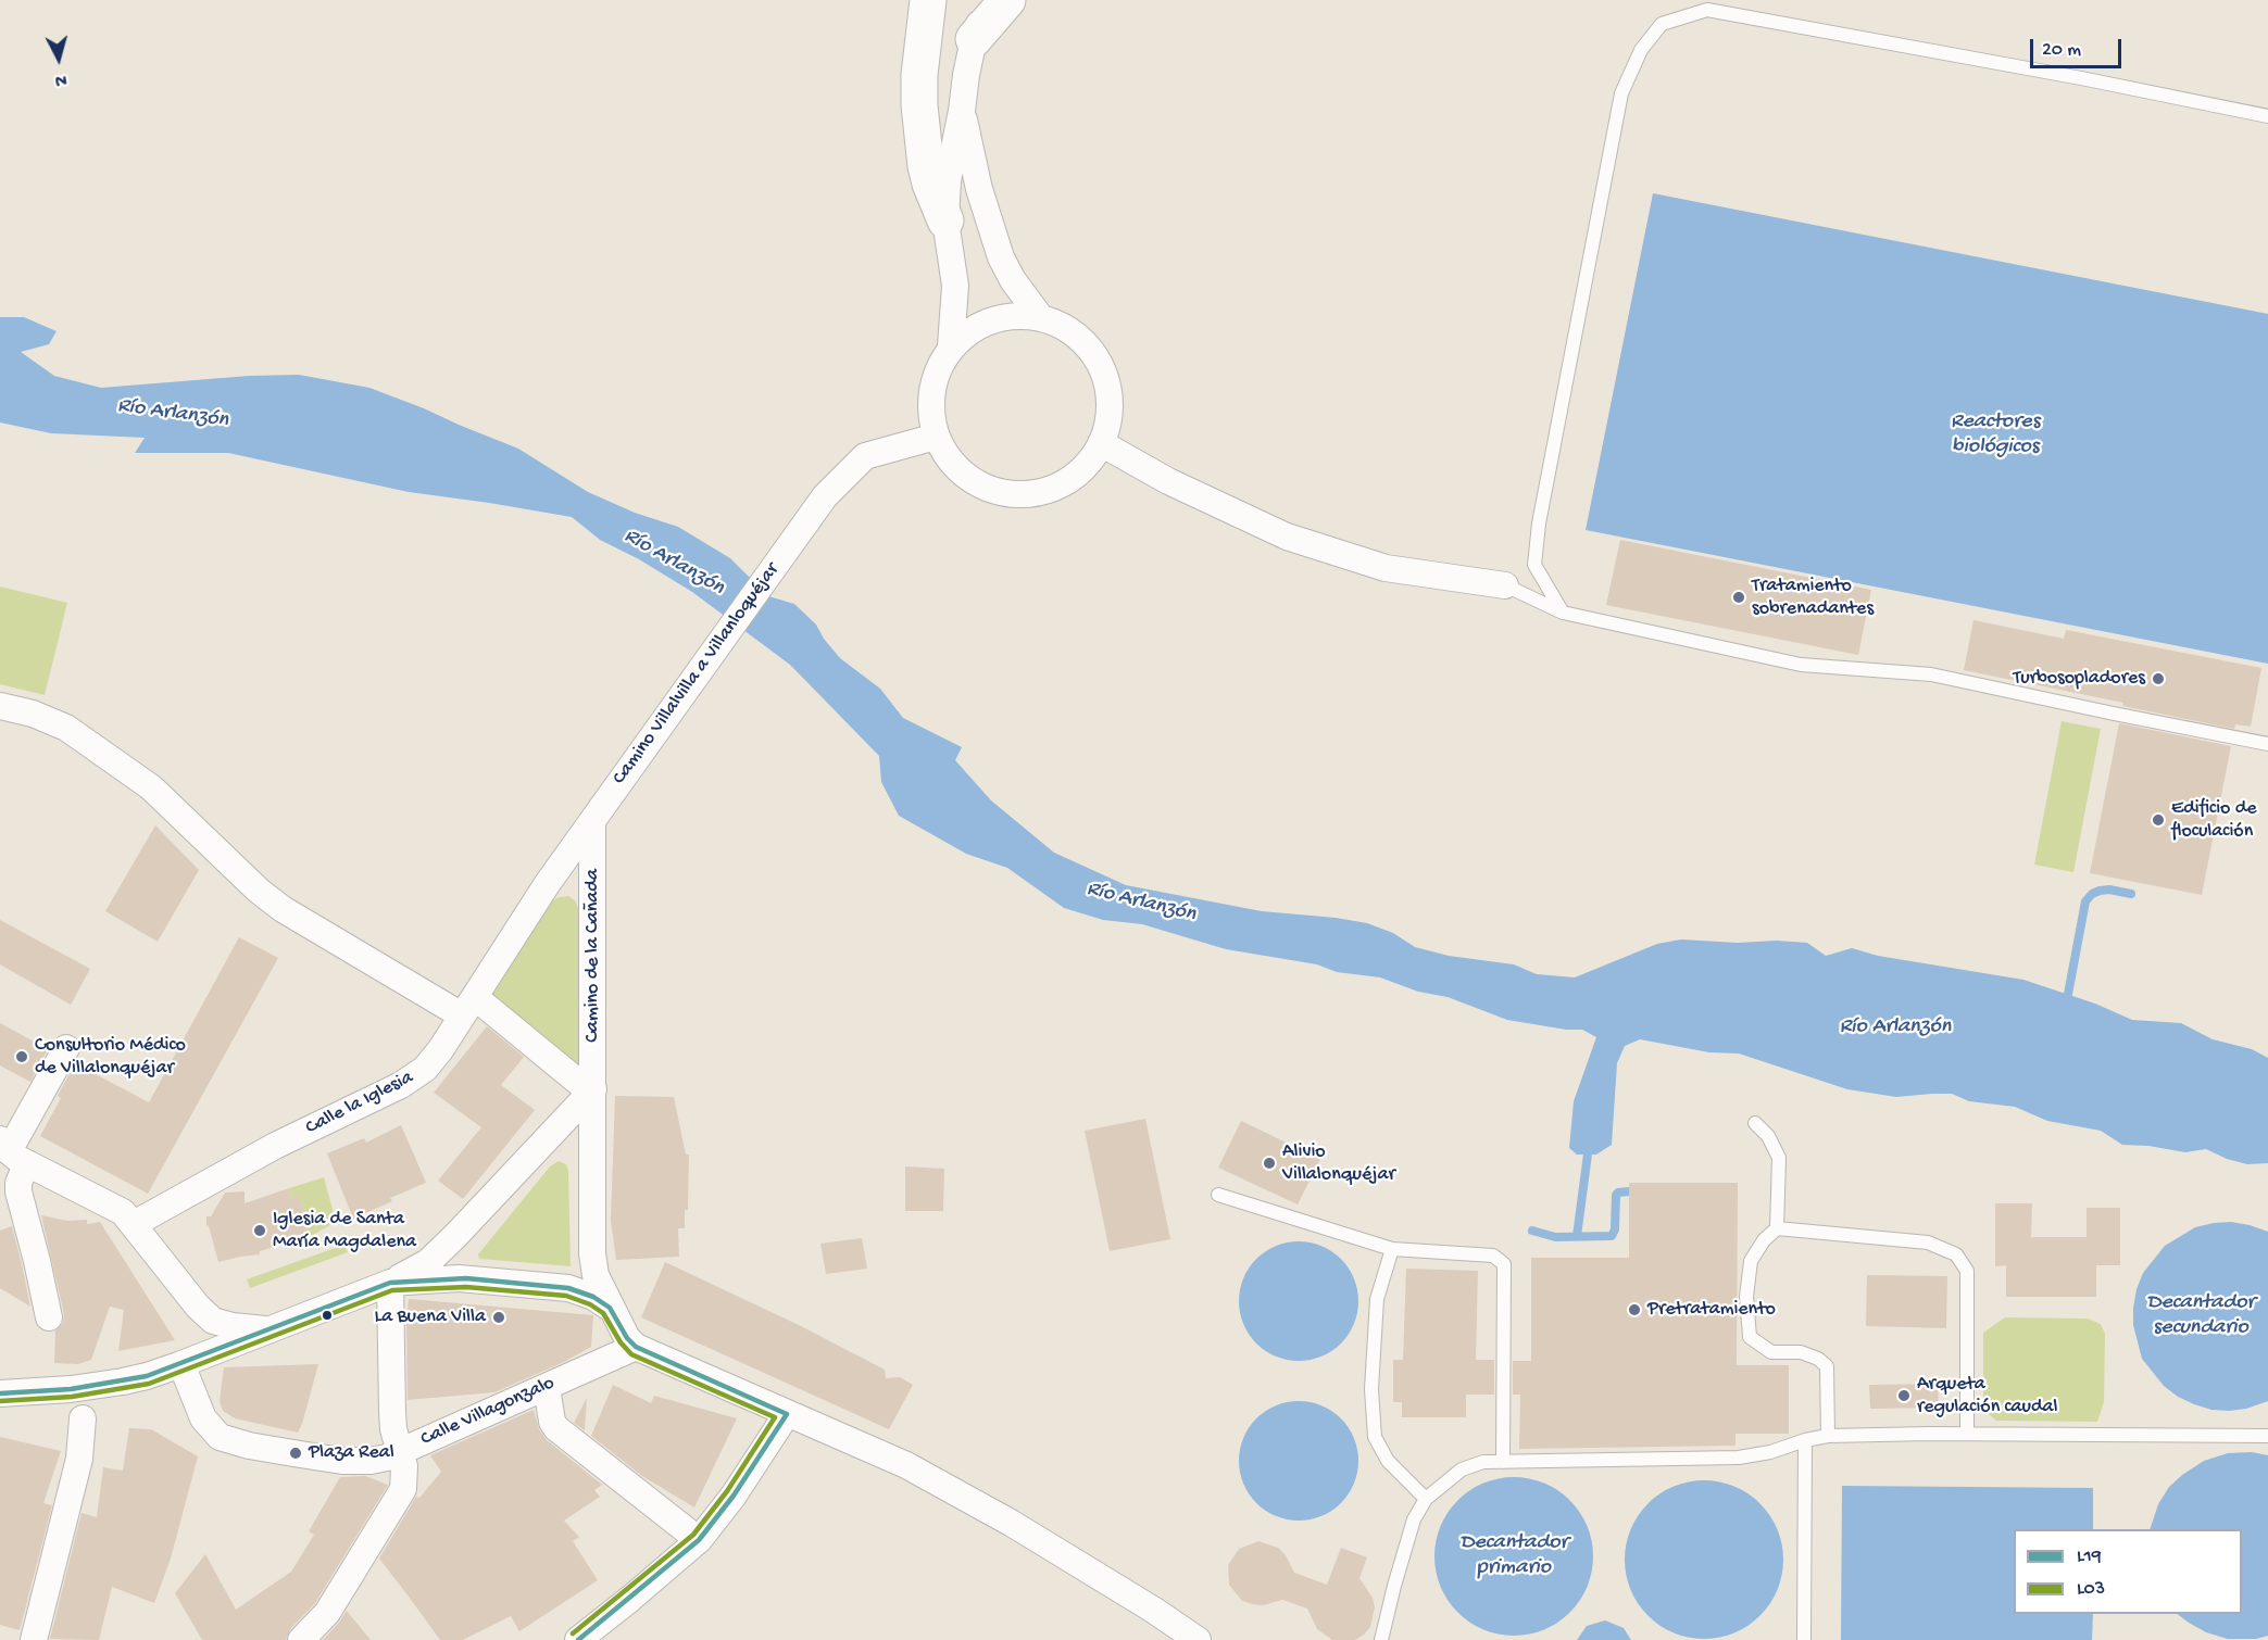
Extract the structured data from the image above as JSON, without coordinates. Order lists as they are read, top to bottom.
{
  "streets": {
    "street": [
      "Camino Villalvilla a Villanloquéjar",
      "Camino de la Cañada",
      "Calle la Iglesia",
      "Calle Villagonzalo"
    ]
  },
  "crossings": [
    ["Camino Villalvilla a Villanloquéjar", "Camino de la Cañada"],
    ["Camino Villalvilla a Villanloquéjar", "Calle la Iglesia"],
    ["Camino de la Cañada", "Calle la Iglesia"],
    ["Camino de la Cañada", "Calle Villagonzalo"]
  ],
  "water": [
    "Río Arlanzón",
    "Reactores biológicos",
    "Decantador secundario",
    "Decantador primario"
  ],
  "places": [
    "Tratamiento sobrenadantes",
    "Turbosopladores",
    "Edificio de floculación",
    "Consultorio Médico de Villalonquéjar",
    "Alivio Villalonquéjar",
    "Iglesia de Santa María Magdalena",
    "Pretratamiento",
    "La Buena Villa",
    "Arqueta regulación caudal",
    "Plaza Real"
  ],
  "lines": ["transit line L19", "transit line L03"],
  "legend": ["L19", "L03"],
  "scale_bar": "20 m",
  "north": "bottom"
}
